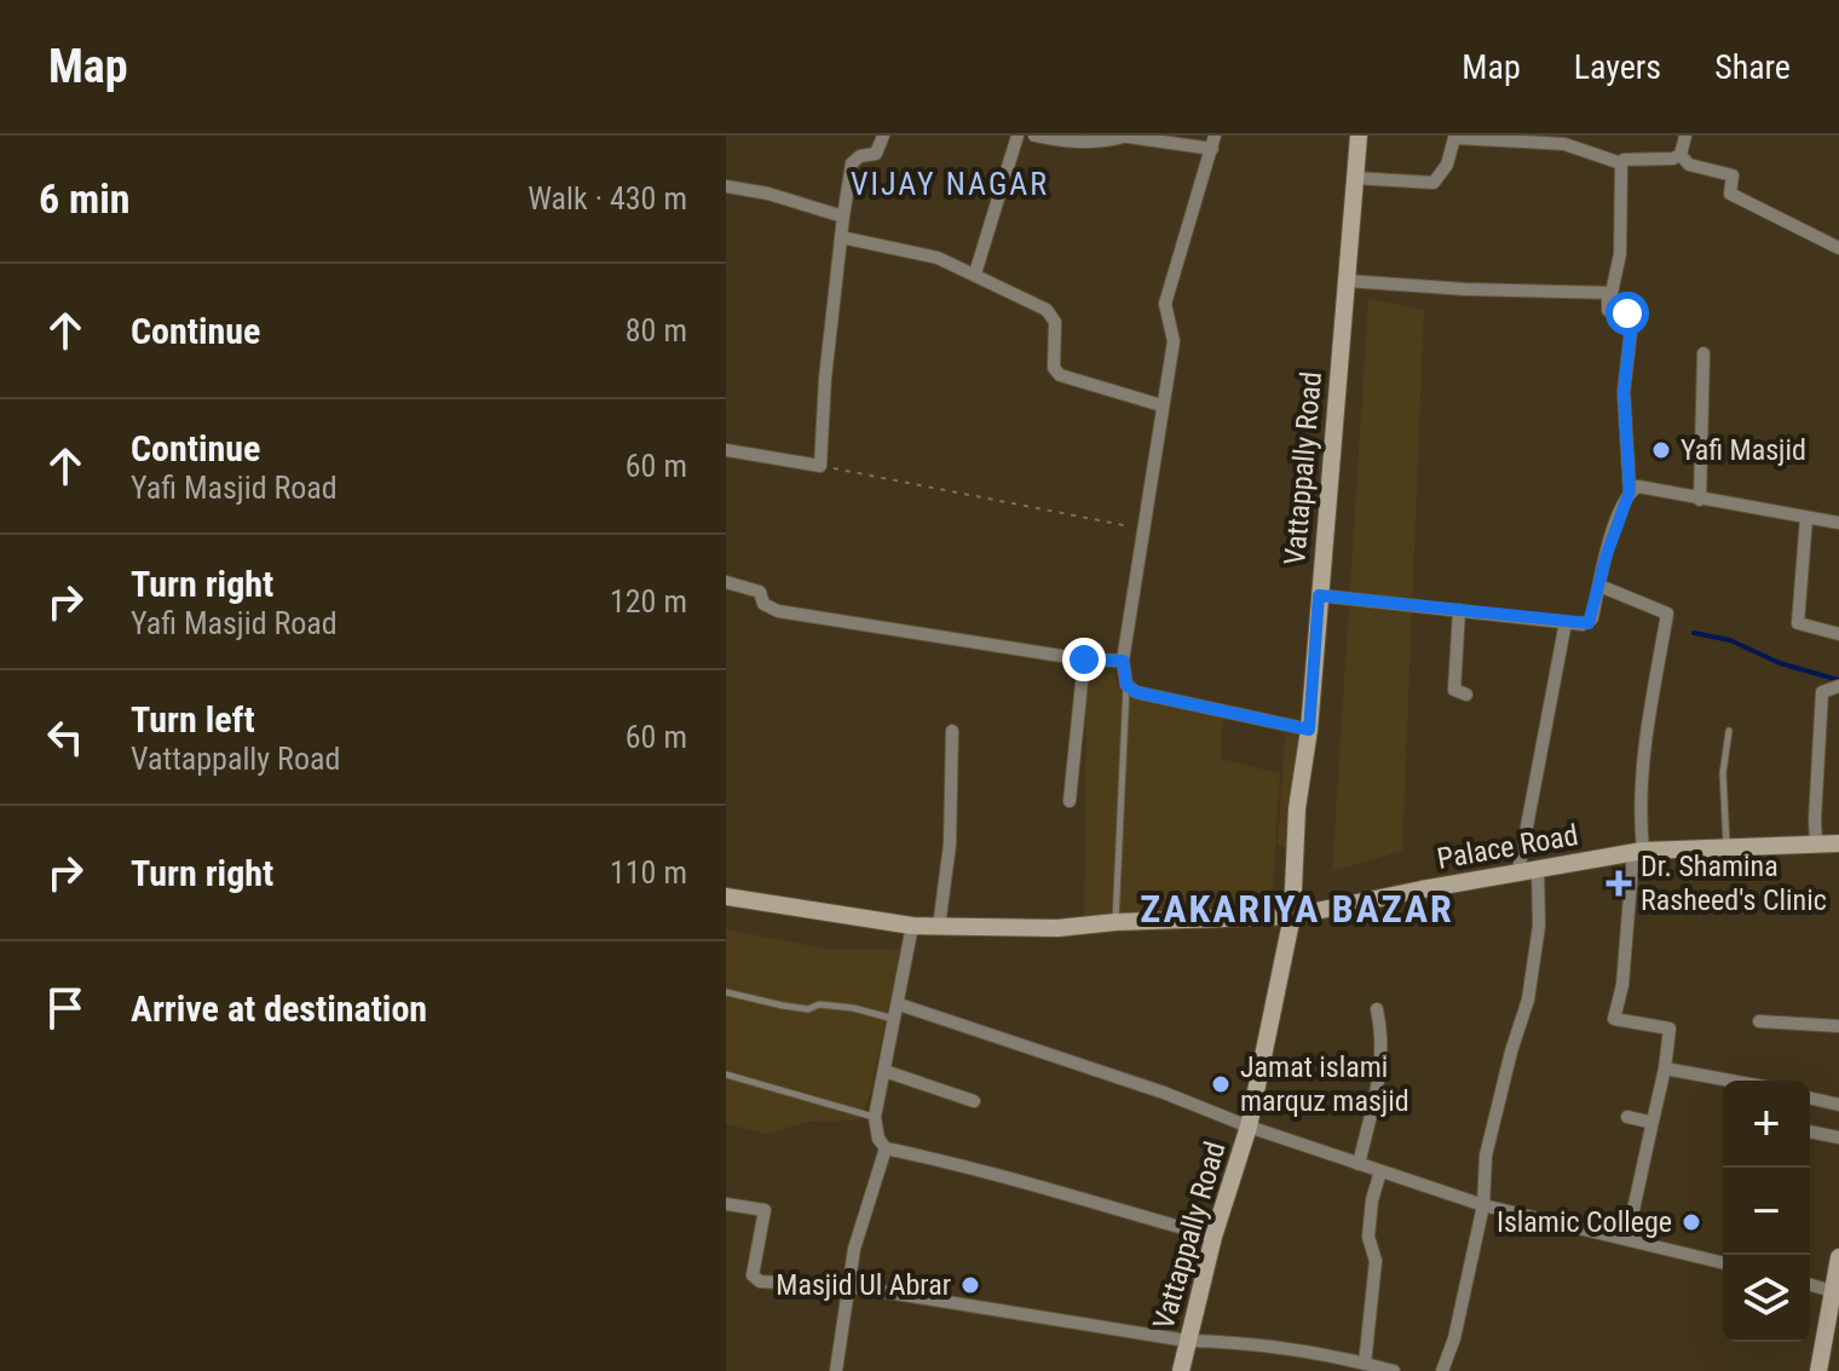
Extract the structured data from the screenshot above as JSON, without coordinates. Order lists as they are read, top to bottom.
{
  "streets": {
    "main road": ["Vattappally Road", "Palace Road"]
  },
  "crossings": [
    ["Vattappally Road", "Palace Road"]
  ],
  "districts": ["VIJAY NAGAR", "ZAKARIYA BAZAR"],
  "places": {
    "other": [
      "Yafi Masjid",
      "Jamat islami marquz masjid",
      "Islamic College",
      "Masjid Ul Abrar"
    ],
    "health": ["Dr. Shamina Rasheed's Clinic"]
  },
  "page": {
    "header": "Map",
    "nav": ["Map", "Layers", "Share"],
    "heading": ["6 min", "Walk · 430 m"],
    "list": [
      ["Continue", "80 m"],
      ["Continue", "Yafi Masjid Road", "60 m"],
      ["Turn right", "Yafi Masjid Road", "120 m"],
      ["Turn left", "Vattappally Road", "60 m"],
      ["Turn right", "110 m"],
      "Arrive at destination"
    ],
    "map_buttons": ["+", "−"]
  }
}
